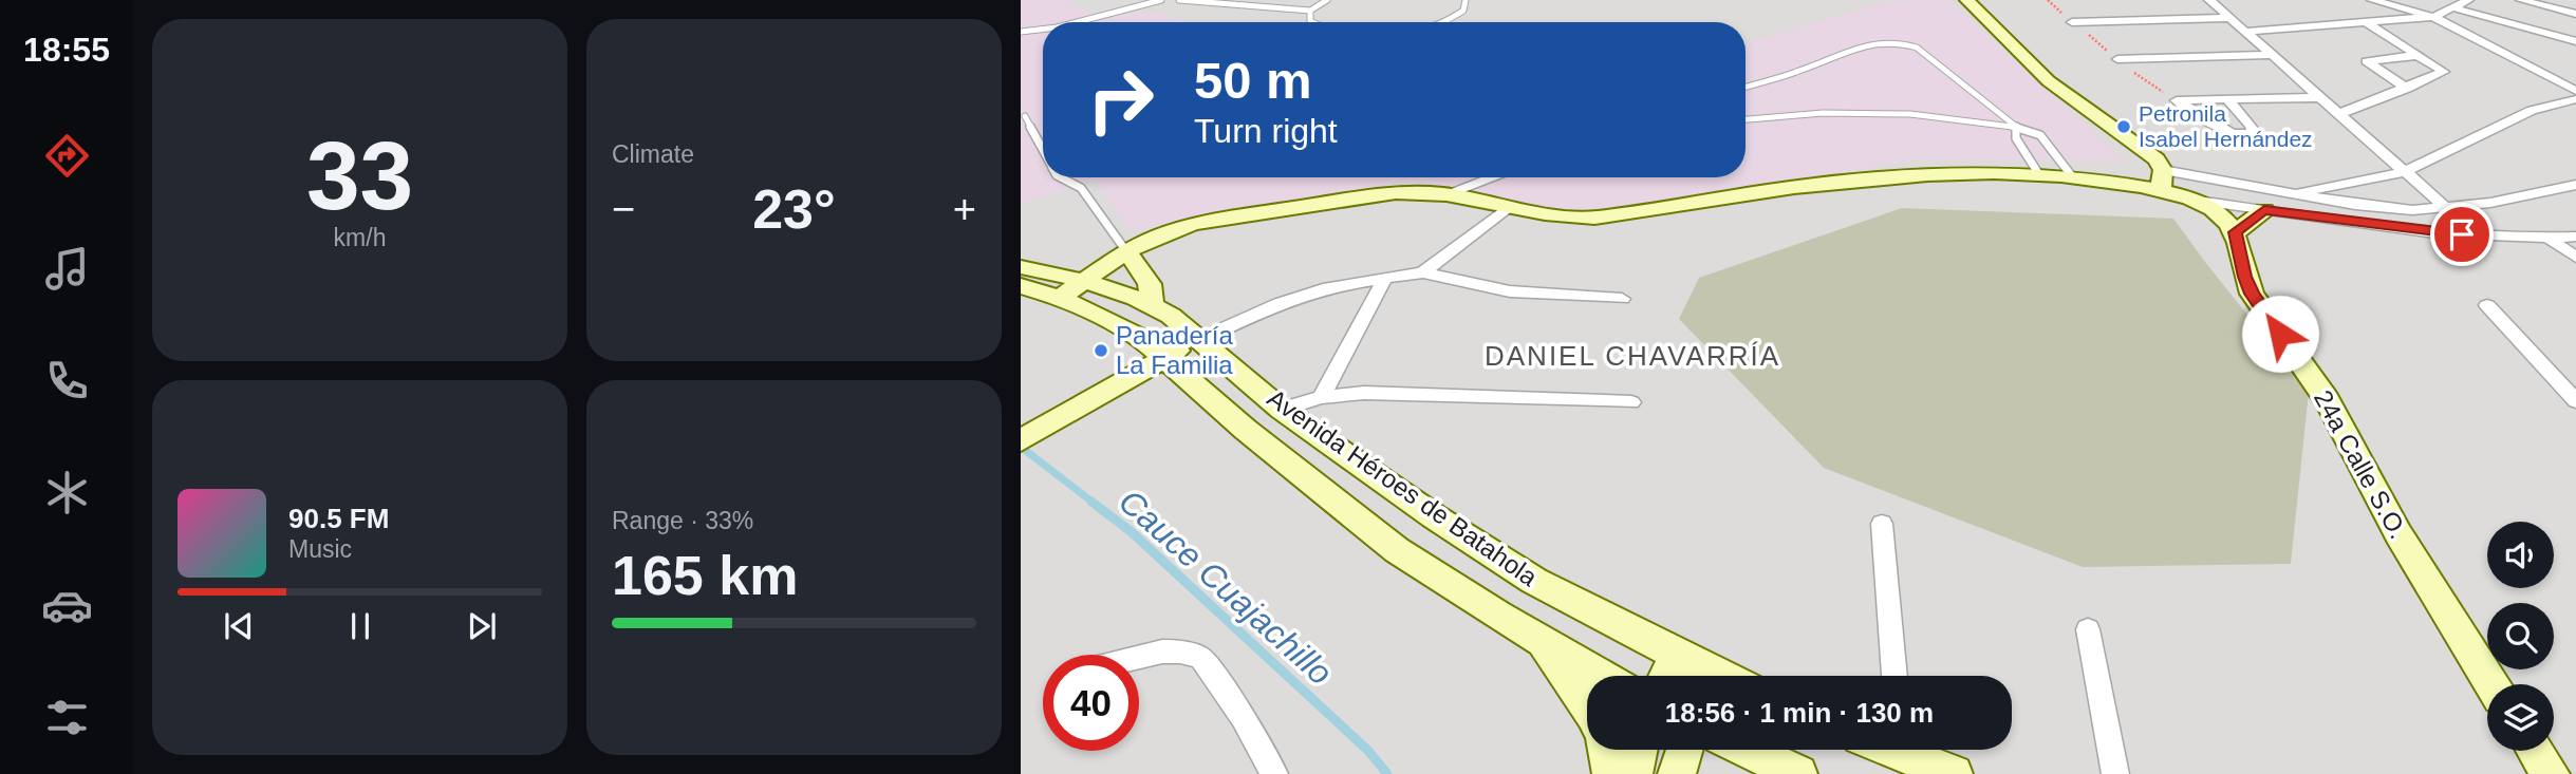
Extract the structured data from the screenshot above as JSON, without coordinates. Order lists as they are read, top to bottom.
{
  "streets": {
    "street": ["24a Calle S.O.", "Avenida Héroes de Batahola"]
  },
  "districts": ["DANIEL CHAVARRÍA"],
  "water": ["Cauce Cuajachillo"],
  "places": ["Petronila Isabel Hernández", "Panadería La Familia"],
  "page": {
    "tabs": "18:55",
    "tile": [
      ["33", "km/h"],
      "Climate",
      ["Range · 33%", "165 km"]
    ],
    "turn": ["50 m", "Turn right"],
    "heat": ["−", "23°", "+"],
    "song": ["90.5 FM", "Music"],
    "limit": "40",
    "trip": "18:56 · 1 min · 130 m"
  }
}
